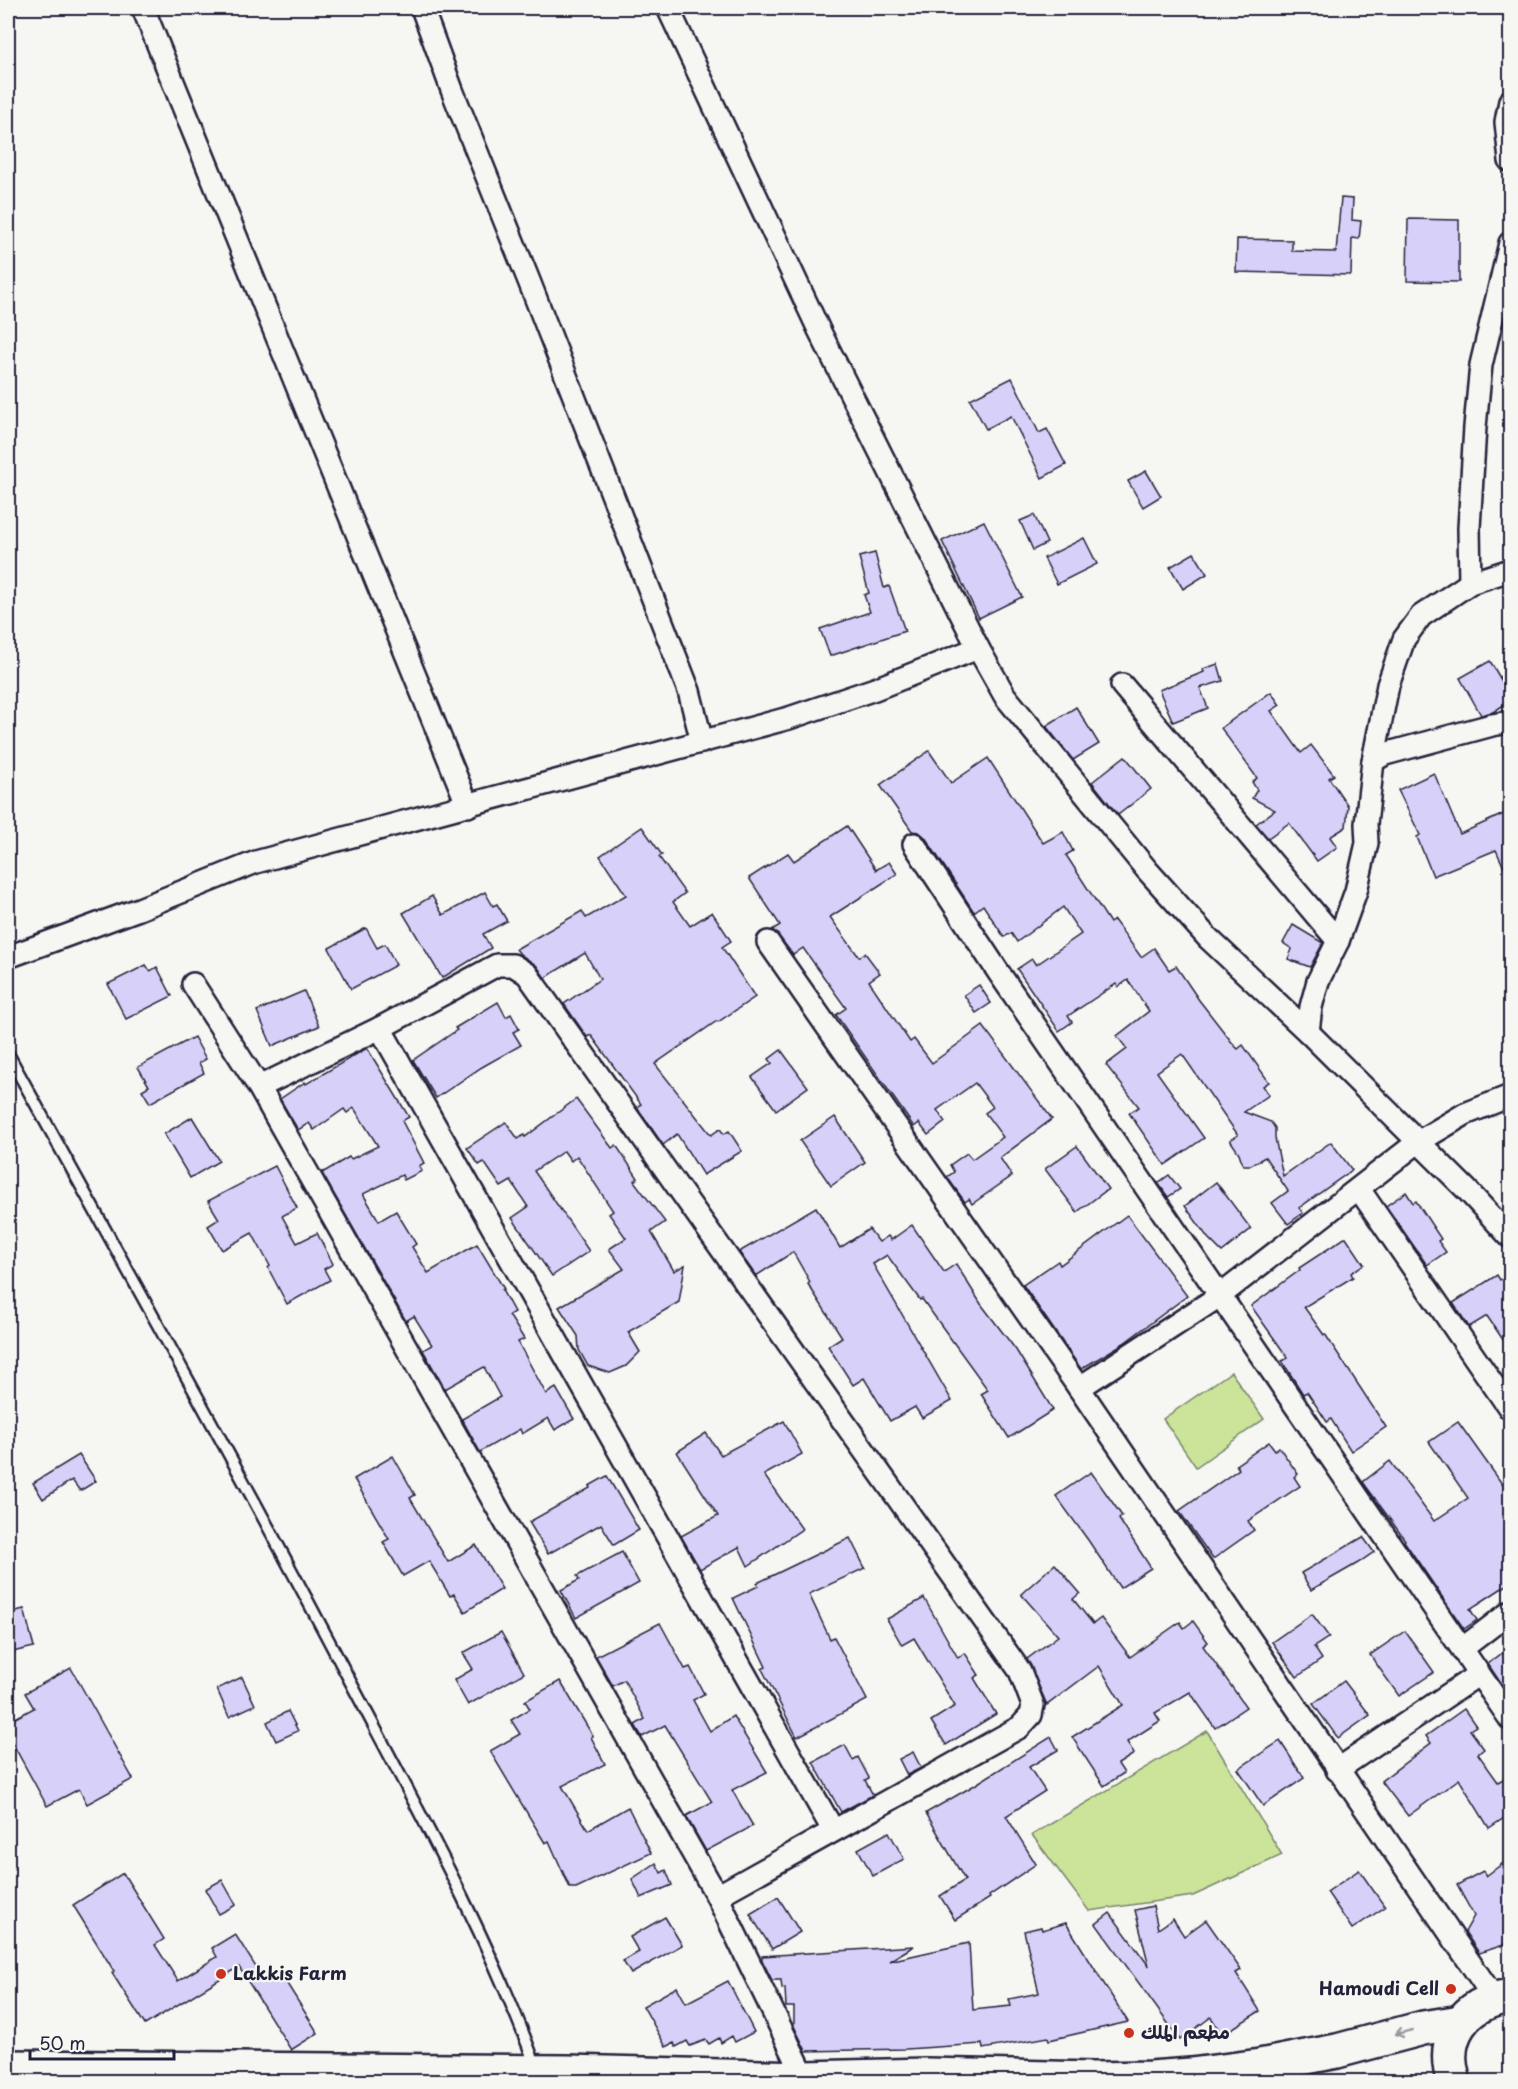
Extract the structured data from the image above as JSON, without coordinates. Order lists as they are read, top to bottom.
{
  "places": ["Lakkis Farm", "Hamoudi Cell", "مطعم الملك"],
  "scale_bar": "50 m"
}
